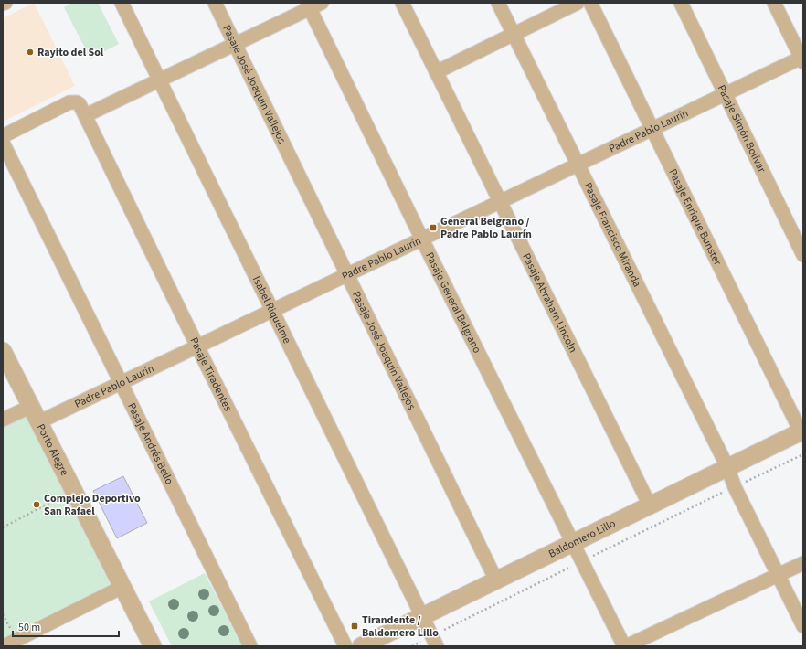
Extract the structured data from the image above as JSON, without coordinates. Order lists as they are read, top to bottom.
{
  "streets": {
    "street": [
      "Pasaje José Joaquín Vallejos",
      "Pasaje Simón Bolívar",
      "Padre Pablo Laurín",
      "Pasaje Enrique Bunster",
      "Pasaje Francisco Miranda",
      "Pasaje General Belgrano",
      "Pasaje Abraham Lincoln",
      "Isabel Riquelme",
      "Pasaje Tiradentes",
      "Pasaje Andrés Bello",
      "Porto Alegre",
      "Baldomero Lillo"
    ]
  },
  "crossings": [
    ["Pasaje José Joaquín Vallejos", "Padre Pablo Laurín"],
    ["Pasaje José Joaquín Vallejos", "Baldomero Lillo"],
    ["Pasaje Simón Bolívar", "Padre Pablo Laurín"],
    ["Padre Pablo Laurín", "Pasaje Enrique Bunster"],
    ["Padre Pablo Laurín", "Pasaje Francisco Miranda"],
    ["Padre Pablo Laurín", "Pasaje General Belgrano"],
    ["Padre Pablo Laurín", "Pasaje Abraham Lincoln"],
    ["Padre Pablo Laurín", "Isabel Riquelme"],
    ["Padre Pablo Laurín", "Pasaje Tiradentes"],
    ["Padre Pablo Laurín", "Pasaje Andrés Bello"],
    ["Padre Pablo Laurín", "Porto Alegre"],
    ["Pasaje Enrique Bunster", "Baldomero Lillo"],
    ["Pasaje Francisco Miranda", "Baldomero Lillo"],
    ["Pasaje General Belgrano", "Baldomero Lillo"],
    ["Pasaje Abraham Lincoln", "Baldomero Lillo"],
    ["Isabel Riquelme", "Baldomero Lillo"]
  ],
  "places": {
    "other": ["Rayito del Sol", "Complejo Deportivo San Rafael"],
    "transit": ["General Belgrano / Padre Pablo Laurín", "Tirandente / Baldomero Lillo"]
  },
  "scale_bar": "50 m"
}
